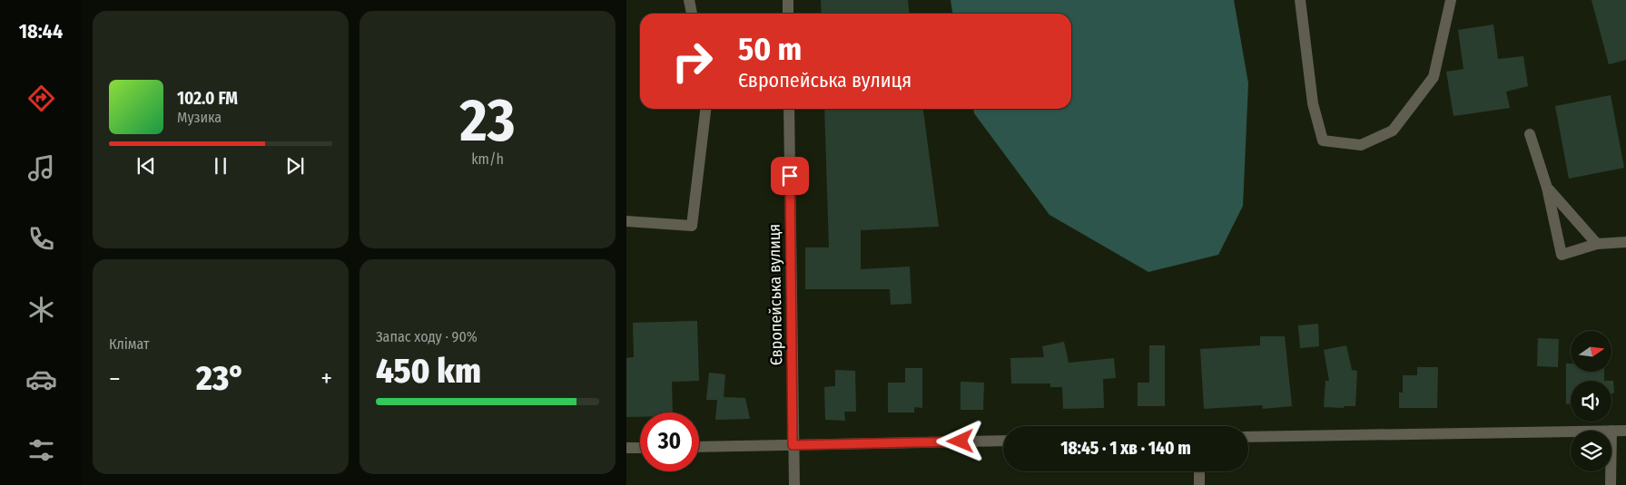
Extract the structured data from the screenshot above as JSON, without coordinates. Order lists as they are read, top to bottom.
{
  "streets": {
    "street": ["Європейська вулиця"]
  },
  "north": "right",
  "page": {
    "tabs": "18:44",
    "tile": [
      ["23", "km/h"],
      "Клімат",
      ["Запас ходу · 90%", "450 km"]
    ],
    "turn": ["50 m", "Європейська вулиця"],
    "song": ["102.0 FM", "Музика"],
    "heat": ["−", "23°", "+"],
    "limit": "30",
    "trip": "18:45 · 1 хв · 140 m"
  }
}
